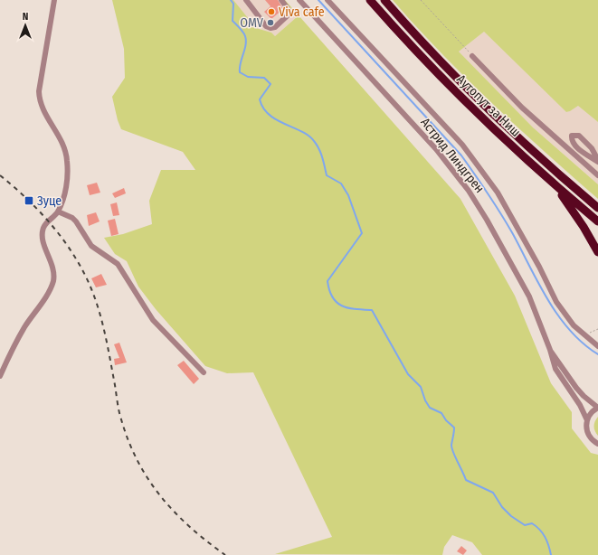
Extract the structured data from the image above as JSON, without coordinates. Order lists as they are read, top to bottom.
{
  "streets": {
    "highway": ["Аутопут за Ниш"],
    "street": ["Астрид Линдгрен"]
  },
  "places": {
    "other": ["Viva cafe", "OMV"],
    "transit": ["Зуце"]
  },
  "north": "top"
}
